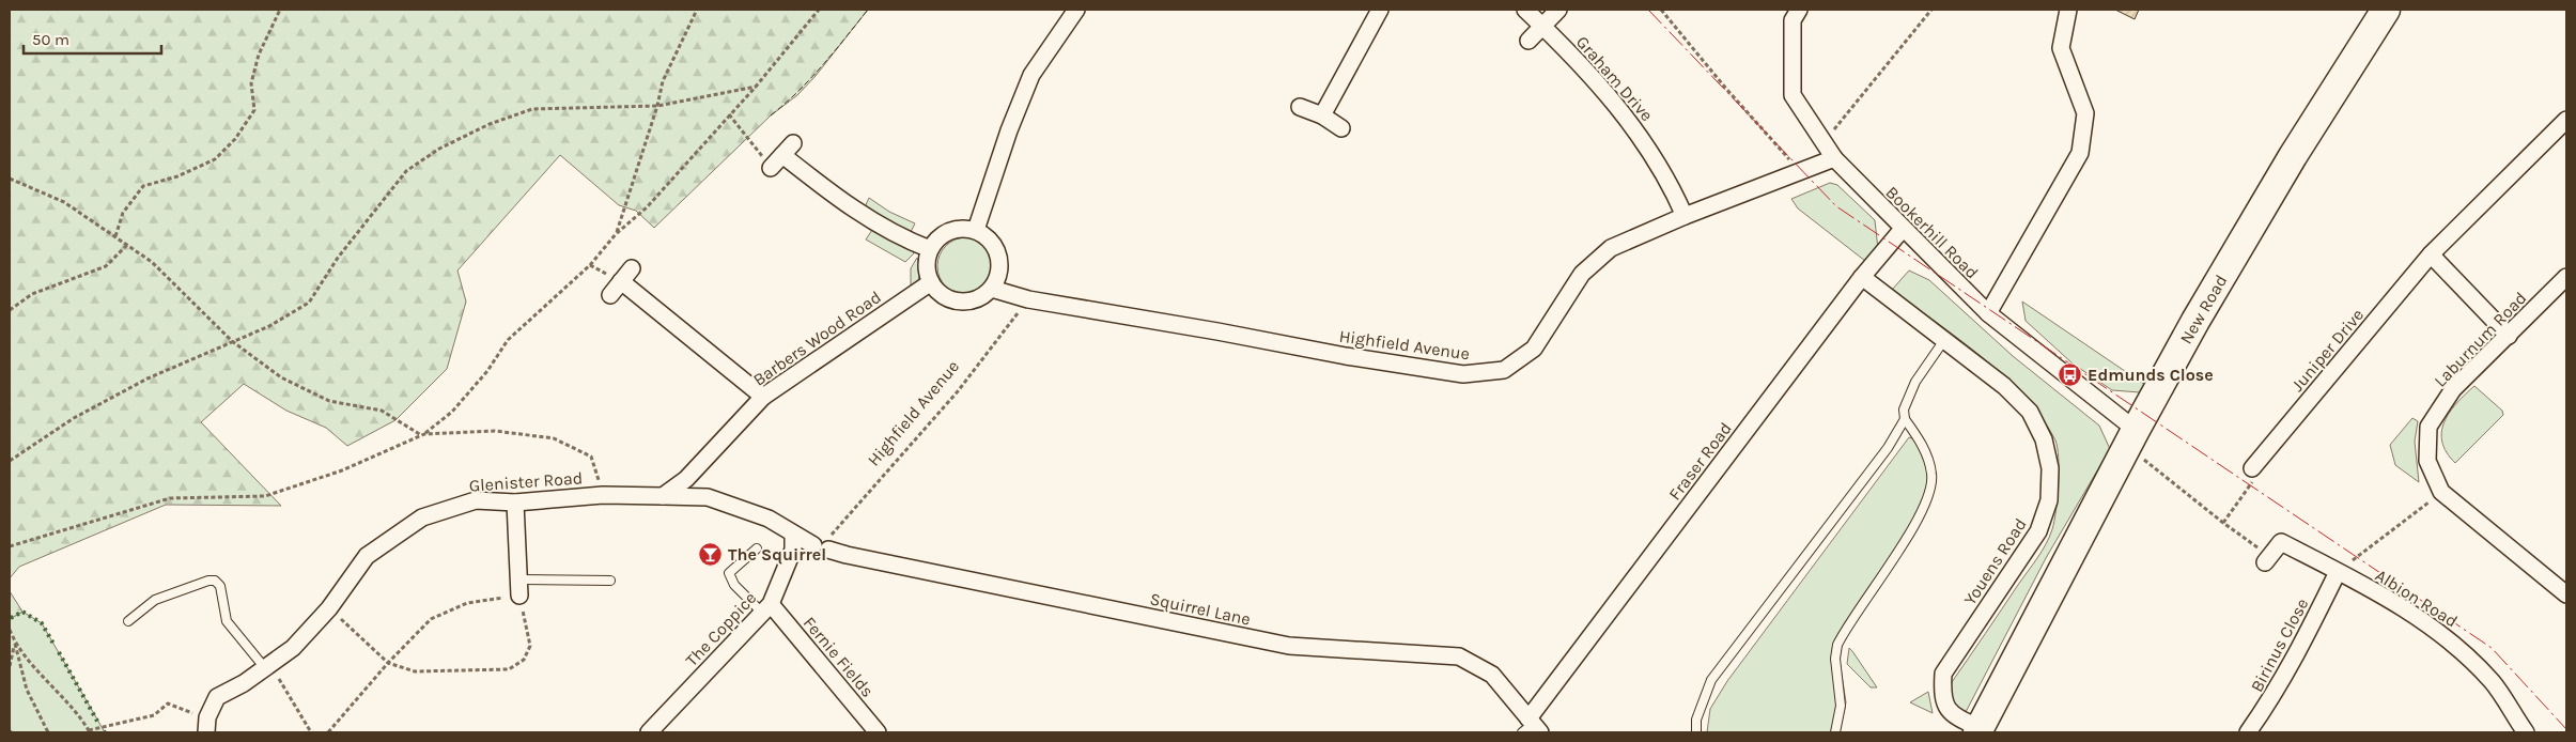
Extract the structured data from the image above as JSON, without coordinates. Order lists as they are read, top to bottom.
{
  "streets": {
    "highway": ["New Road"],
    "street": [
      "Graham Drive",
      "Bookerhill Road",
      "Barbers Wood Road",
      "Laburnum Road",
      "Highfield Avenue",
      "Juniper Drive",
      "Fraser Road",
      "Glenister Road",
      "Youens Road",
      "Albion Road",
      "Squirrel Lane",
      "The Coppice",
      "Birinus Close",
      "Fernie Fields"
    ]
  },
  "crossings": [
    ["Graham Drive", "Highfield Avenue"],
    ["Bookerhill Road", "New Road"],
    ["Bookerhill Road", "Highfield Avenue"],
    ["Bookerhill Road", "Fraser Road"],
    ["New Road", "Youens Road"],
    ["Barbers Wood Road", "Highfield Avenue"],
    ["Barbers Wood Road", "Glenister Road"],
    ["Barbers Wood Road", "Squirrel Lane"],
    ["Highfield Avenue", "Squirrel Lane"],
    ["Fraser Road", "Youens Road"],
    ["Fraser Road", "Squirrel Lane"],
    ["Glenister Road", "Squirrel Lane"],
    ["Albion Road", "Birinus Close"],
    ["Squirrel Lane", "The Coppice"],
    ["The Coppice", "Fernie Fields"]
  ],
  "places": {
    "bus stop": ["Edmunds Close"],
    "bar": ["The Squirrel"]
  },
  "scale_bar": "50 m"
}
